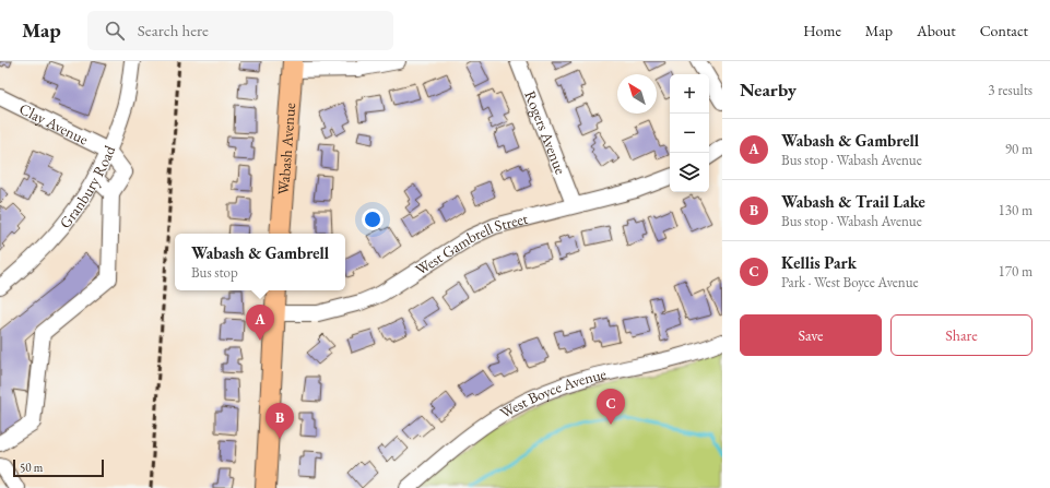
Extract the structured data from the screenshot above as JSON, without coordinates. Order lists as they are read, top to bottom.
{
  "streets": {
    "main road": ["Wabash Avenue"],
    "street": [
      "Clay Avenue",
      "Rogers Avenue",
      "Granbury Road",
      "West Gambrell Street",
      "West Boyce Avenue"
    ]
  },
  "crossings": [
    ["Clay Avenue", "Granbury Road"],
    ["Rogers Avenue", "West Gambrell Street"]
  ],
  "scale_bar": "50 m",
  "north": "top left",
  "page": {
    "header": "Map",
    "search": "Search here",
    "nav": [
      "Home",
      "Map",
      "About",
      "Contact"
    ],
    "heading": ["Nearby", "3 results"],
    "map_buttons": ["+", "−"],
    "list": [
      {
        "mark": "A",
        "name": "Wabash & Gambrell",
        "note": "Bus stop · Wabash Avenue",
        "value": "90 m"
      },
      {
        "mark": "B",
        "name": "Wabash & Trail Lake",
        "note": "Bus stop · Wabash Avenue",
        "value": "130 m"
      },
      {
        "mark": "C",
        "name": "Kellis Park",
        "note": "Park · West Boyce Avenue",
        "value": "170 m"
      }
    ],
    "popup": ["Wabash & Gambrell", "Bus stop"],
    "buttons": ["Save", "Share"],
    "pins": ["A", "C", "B"],
    "scale": "50 m"
  }
}
